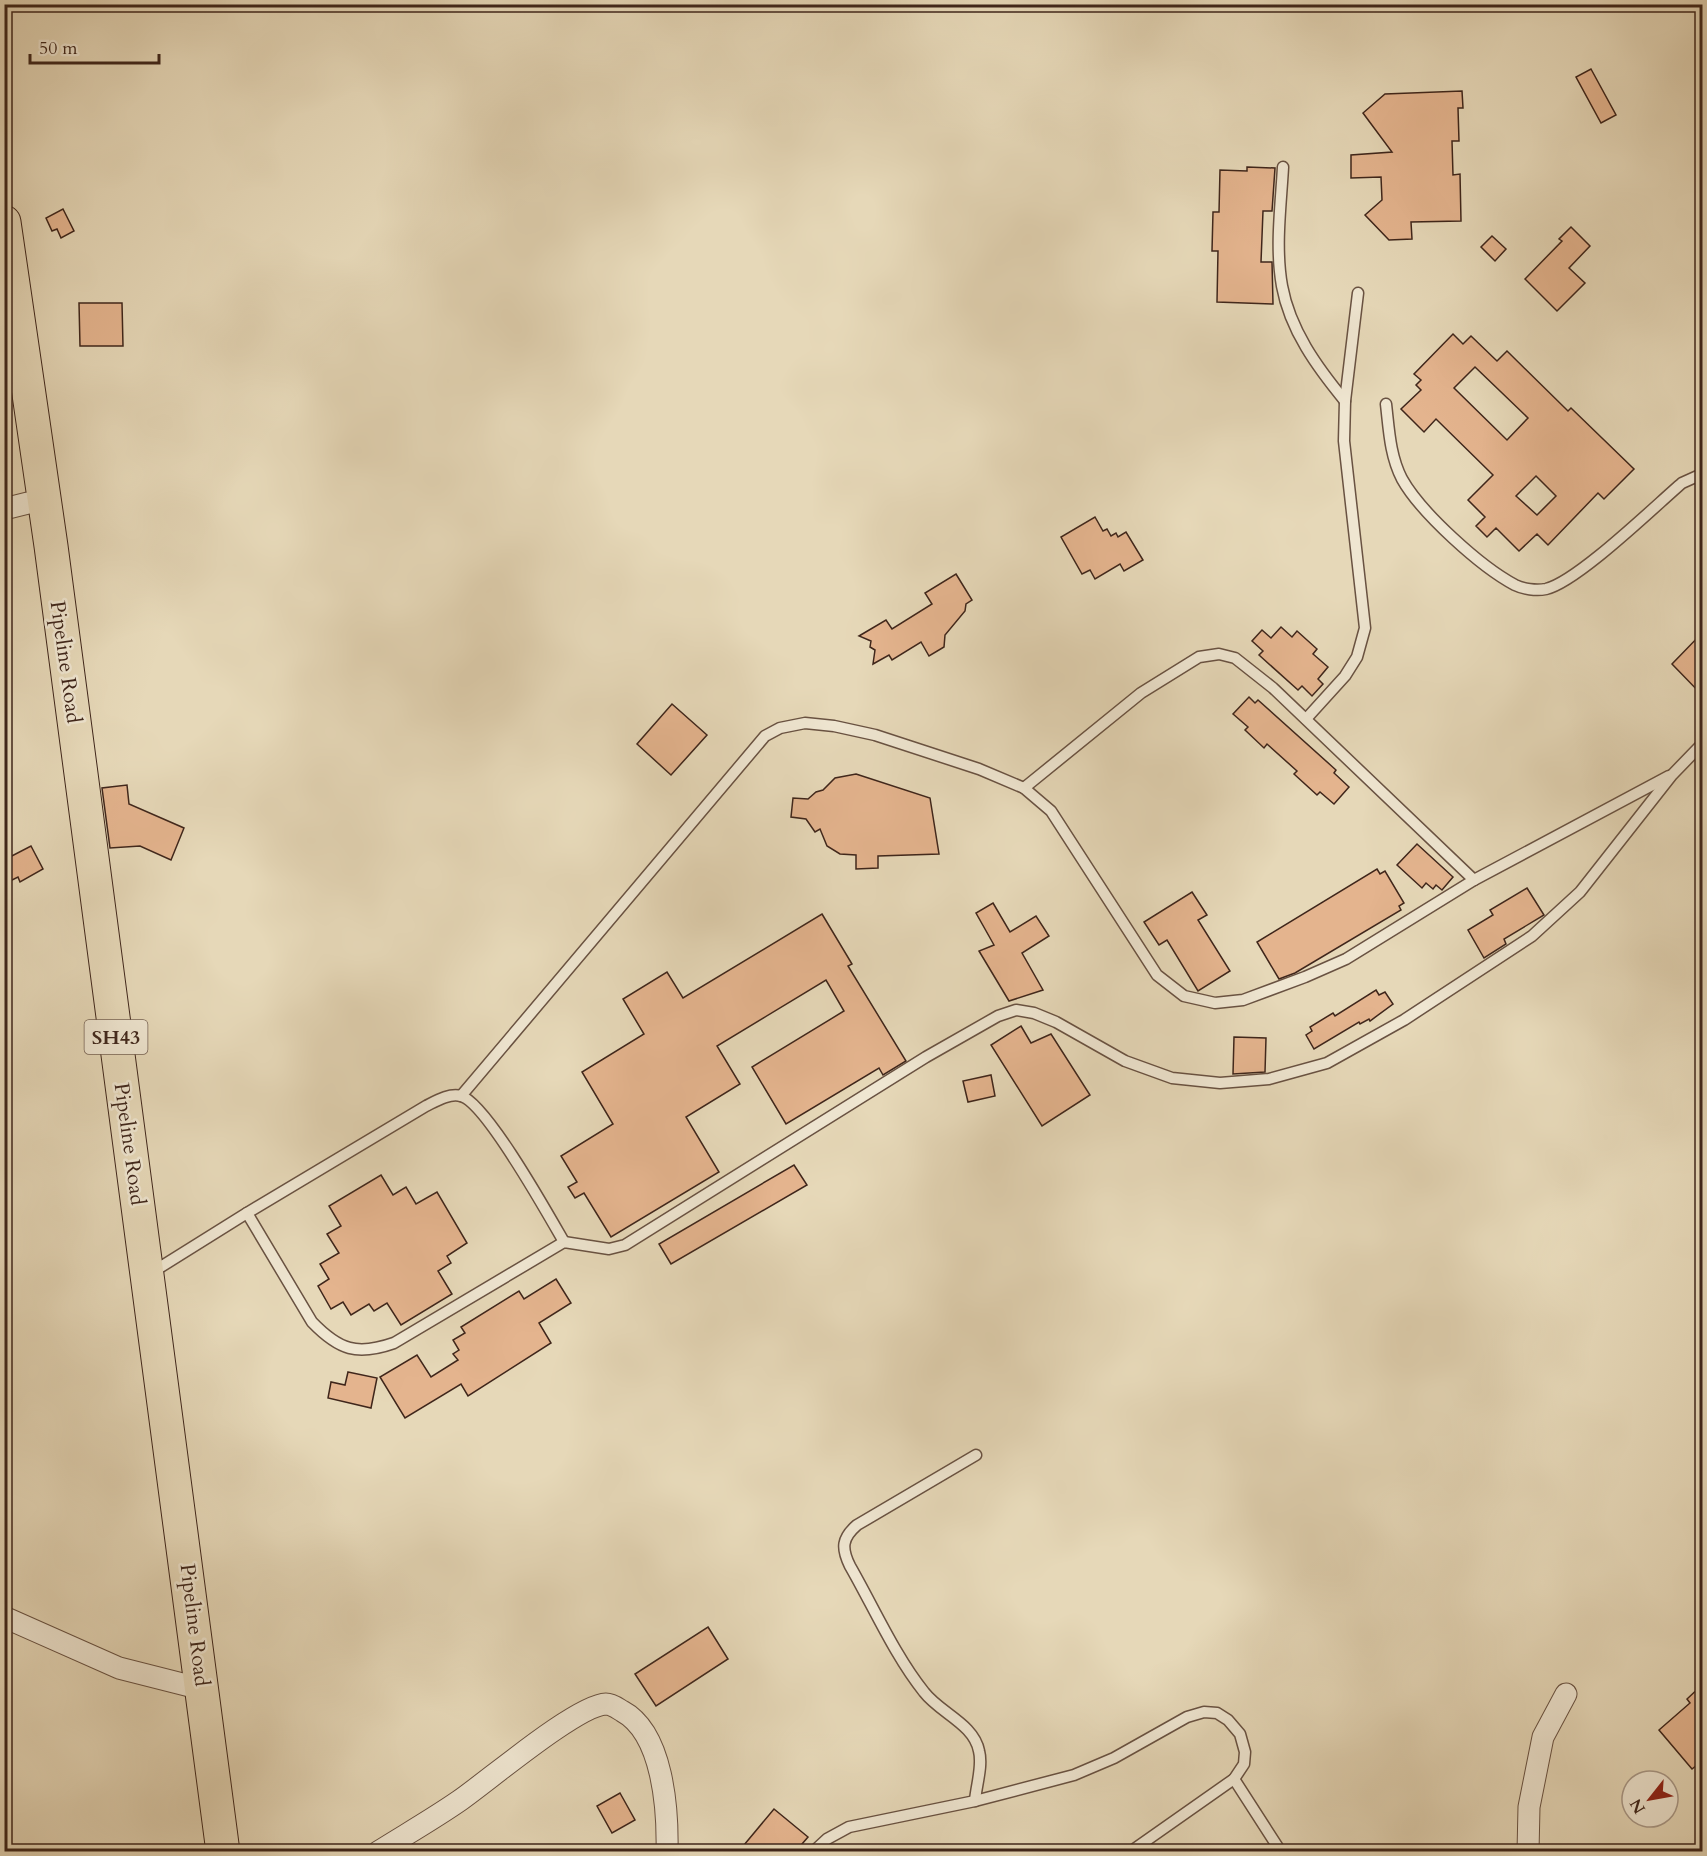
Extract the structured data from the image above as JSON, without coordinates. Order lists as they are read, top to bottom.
{
  "streets": {
    "main road": ["Pipeline Road", "SH43"]
  },
  "scale_bar": "50 m",
  "north": "bottom left"
}
